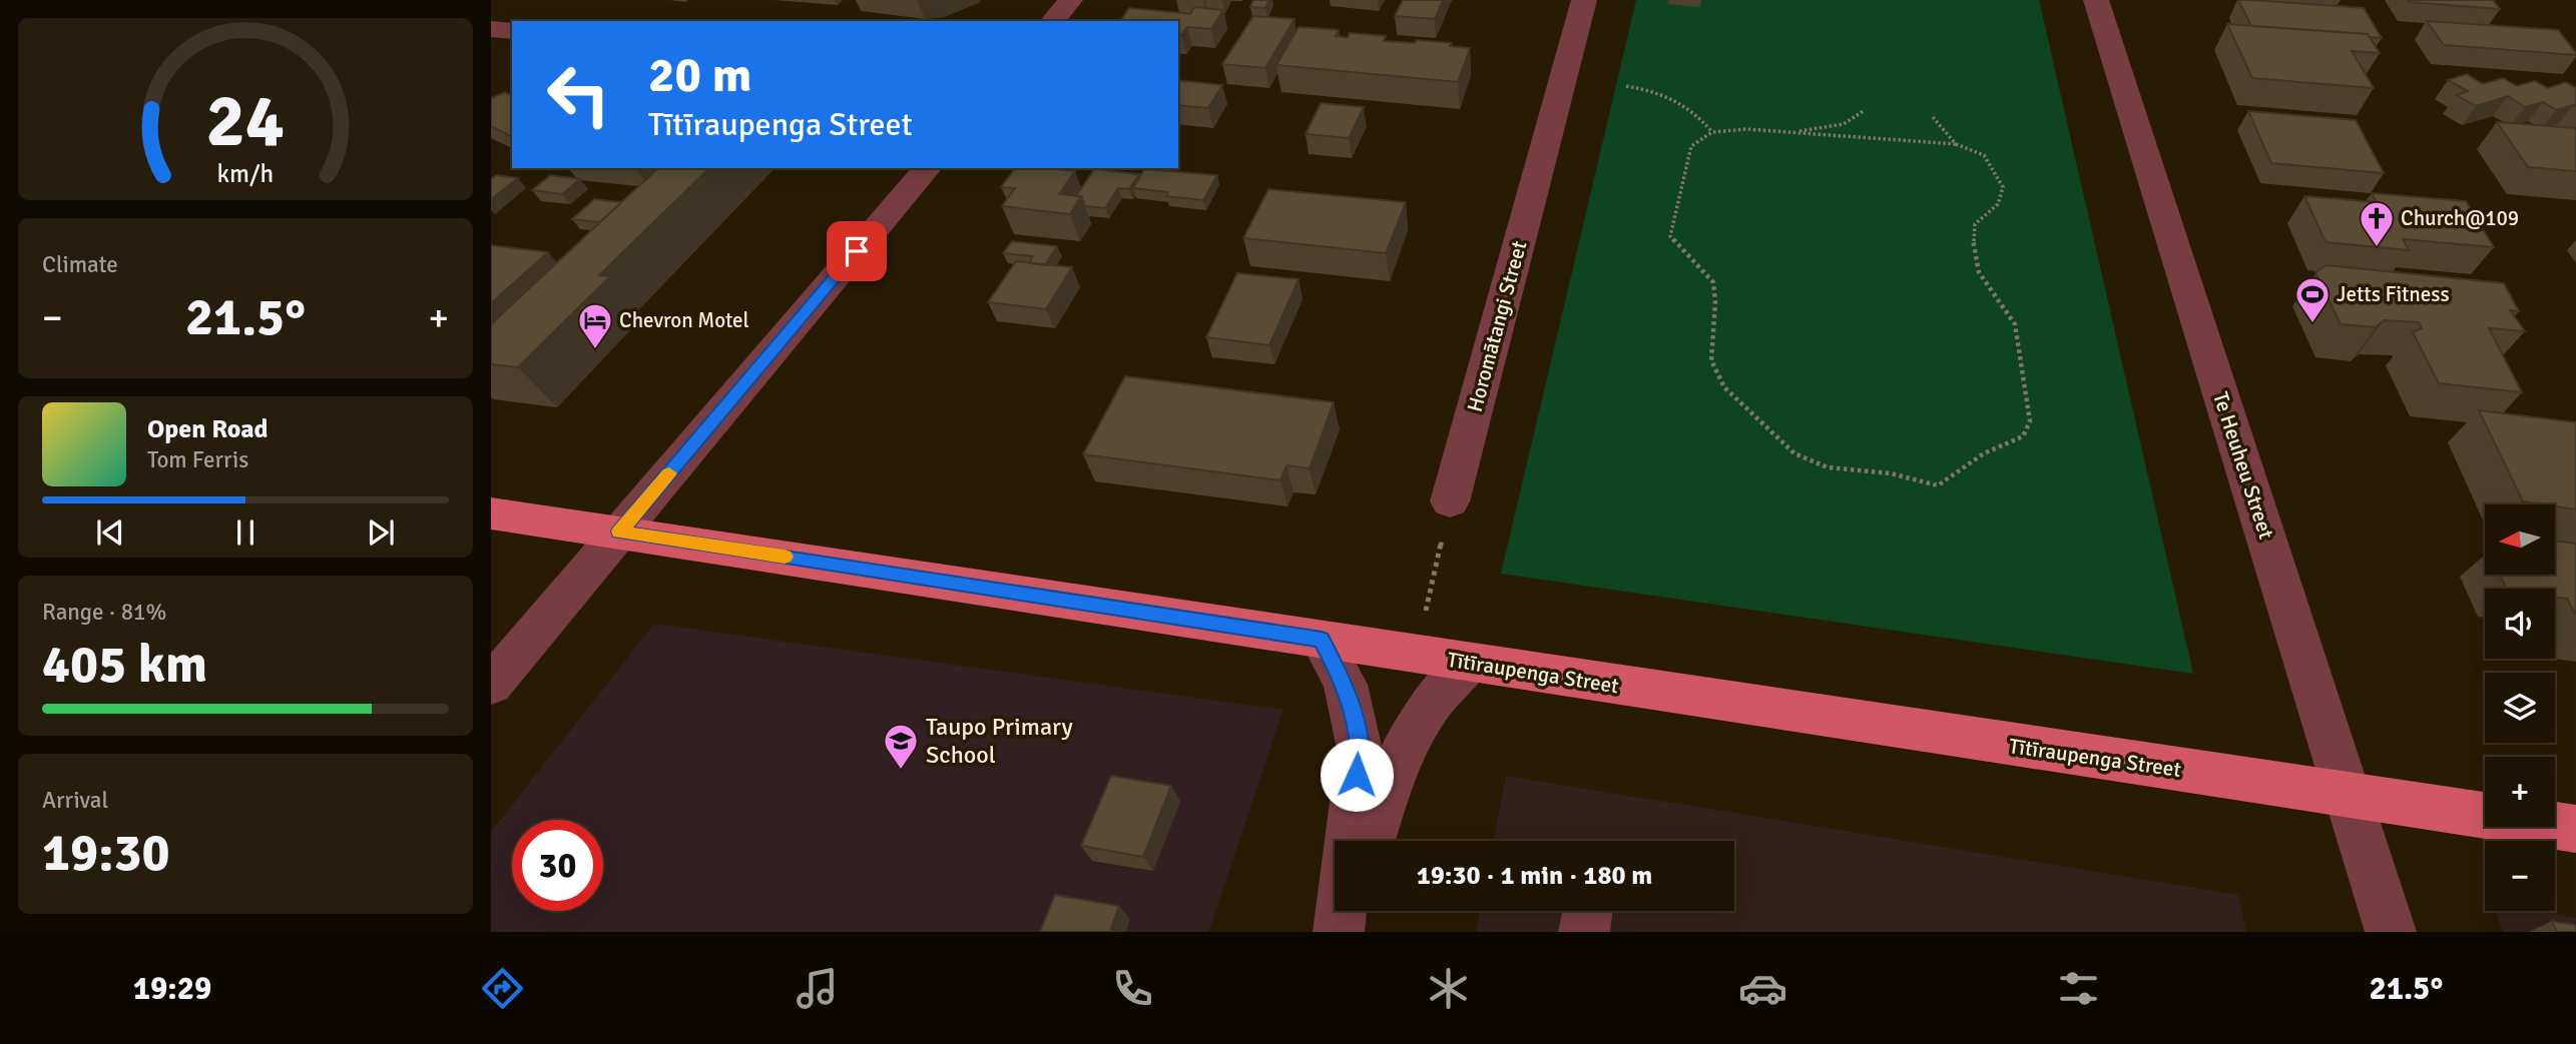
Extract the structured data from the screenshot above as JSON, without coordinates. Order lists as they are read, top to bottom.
{
  "streets": {
    "main road": ["Tītīraupenga Street"],
    "street": ["Horomātangi Street", "Te Heuheu Street"]
  },
  "crossings": [
    ["Te Heuheu Street", "Tītīraupenga Street"]
  ],
  "places": {
    "church": ["Church@109"],
    "sports": ["Jetts Fitness"],
    "hotel": ["Chevron Motel"],
    "school or university": ["Taupo Primary School"]
  },
  "north": "left",
  "page": {
    "turn": ["20 m", "Tītīraupenga Street"],
    "tile": [
      "Climate",
      ["Range · 81%", "405 km"],
      ["Arrival", "19:30"]
    ],
    "heat": ["−", "21.5°", "+"],
    "song": ["Open Road", "Tom Ferris"],
    "map_buttons": ["+", "−"],
    "limit": "30",
    "trip": "19:30 · 1 min · 180 m",
    "tabs": ["19:29", "21.5°"],
    "gauge": ["24", "km/h"]
  }
}
